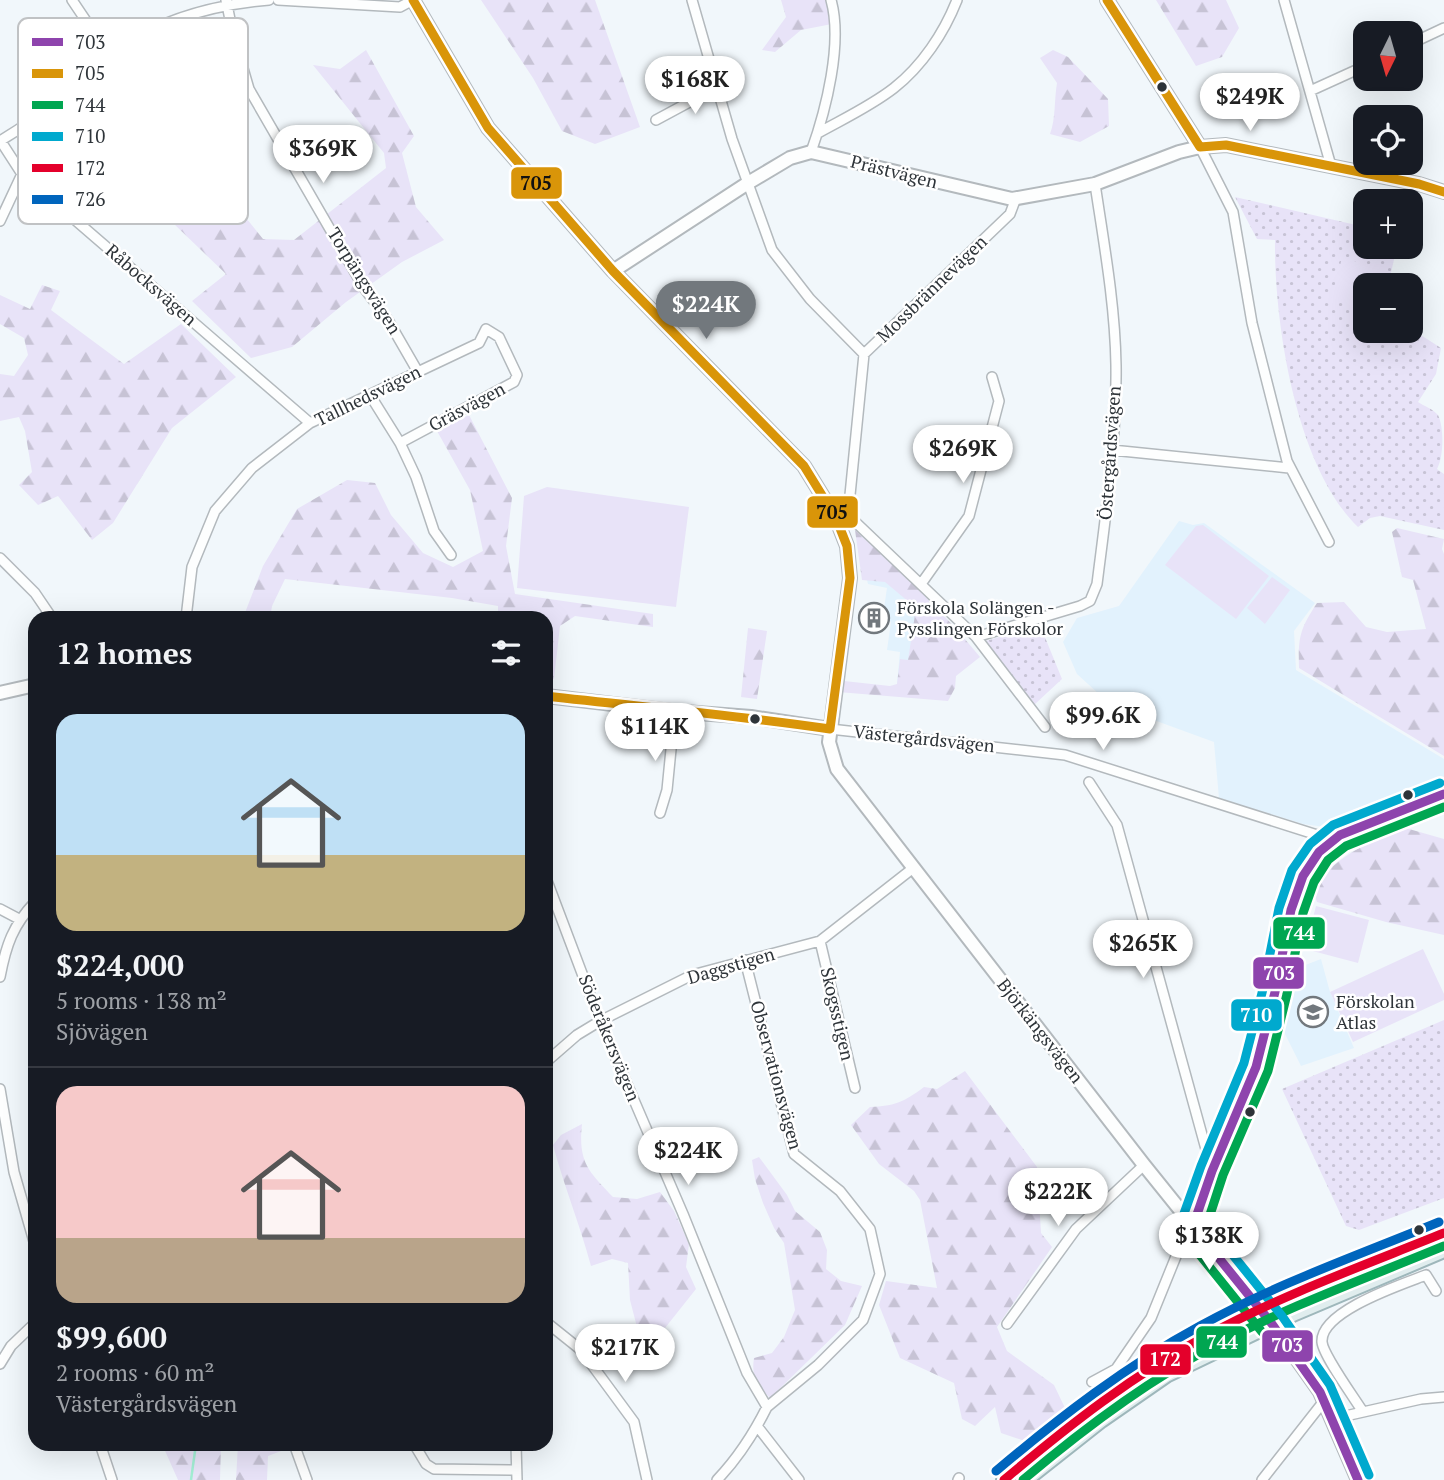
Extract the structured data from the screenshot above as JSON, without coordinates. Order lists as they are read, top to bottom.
{
  "streets": {
    "street": [
      "Prästvägen",
      "Torpängsvägen",
      "Råbocksvägen",
      "Mossbrännevägen",
      "Tallhedsvägen",
      "Gräsvägen",
      "Östergårdsvägen",
      "Västergårdsvägen",
      "Daggstigen",
      "Skogsstigen",
      "Björkängsvägen",
      "Söderåkersvägen",
      "Observationsvägen"
    ]
  },
  "crossings": [
    ["Prästvägen", "Mossbrännevägen"],
    ["Prästvägen", "Östergårdsvägen"],
    ["Torpängsvägen", "Tallhedsvägen"],
    ["Råbocksvägen", "Tallhedsvägen"],
    ["Mossbrännevägen", "Östergårdsvägen"],
    ["Tallhedsvägen", "Gräsvägen"],
    ["Västergårdsvägen", "Björkängsvägen"],
    ["Daggstigen", "Skogsstigen"],
    ["Daggstigen", "Björkängsvägen"],
    ["Daggstigen", "Söderåkersvägen"],
    ["Daggstigen", "Observationsvägen"],
    ["Söderåkersvägen", "Observationsvägen"]
  ],
  "places": {
    "building": ["Förskola Solängen - Pysslingen Förskolor"],
    "school or university": ["Förskolan Atlas"]
  },
  "lines": [
    "transit line 705",
    "transit line 710",
    "transit line 703",
    "transit line 744",
    "transit line 726",
    "transit line 172"
  ],
  "legend": [
    "703",
    "705",
    "744",
    "710",
    "172",
    "726"
  ],
  "north": "bottom",
  "page": {
    "map_buttons": ["+", "−"],
    "price": [
      "$168K",
      "$249K",
      "$369K",
      "$224K",
      "$269K",
      "$99.6K",
      "$114K",
      "$265K",
      "$224K",
      "$222K",
      "$138K",
      "$217K"
    ],
    "heading": "12 homes",
    "list": [
      {
        "name": "$224,000",
        "note": "5 rooms · 138 m² · Sjövägen"
      },
      {
        "name": "$99,600",
        "note": "2 rooms · 60 m² · Västergårdsvägen"
      }
    ]
  }
}
